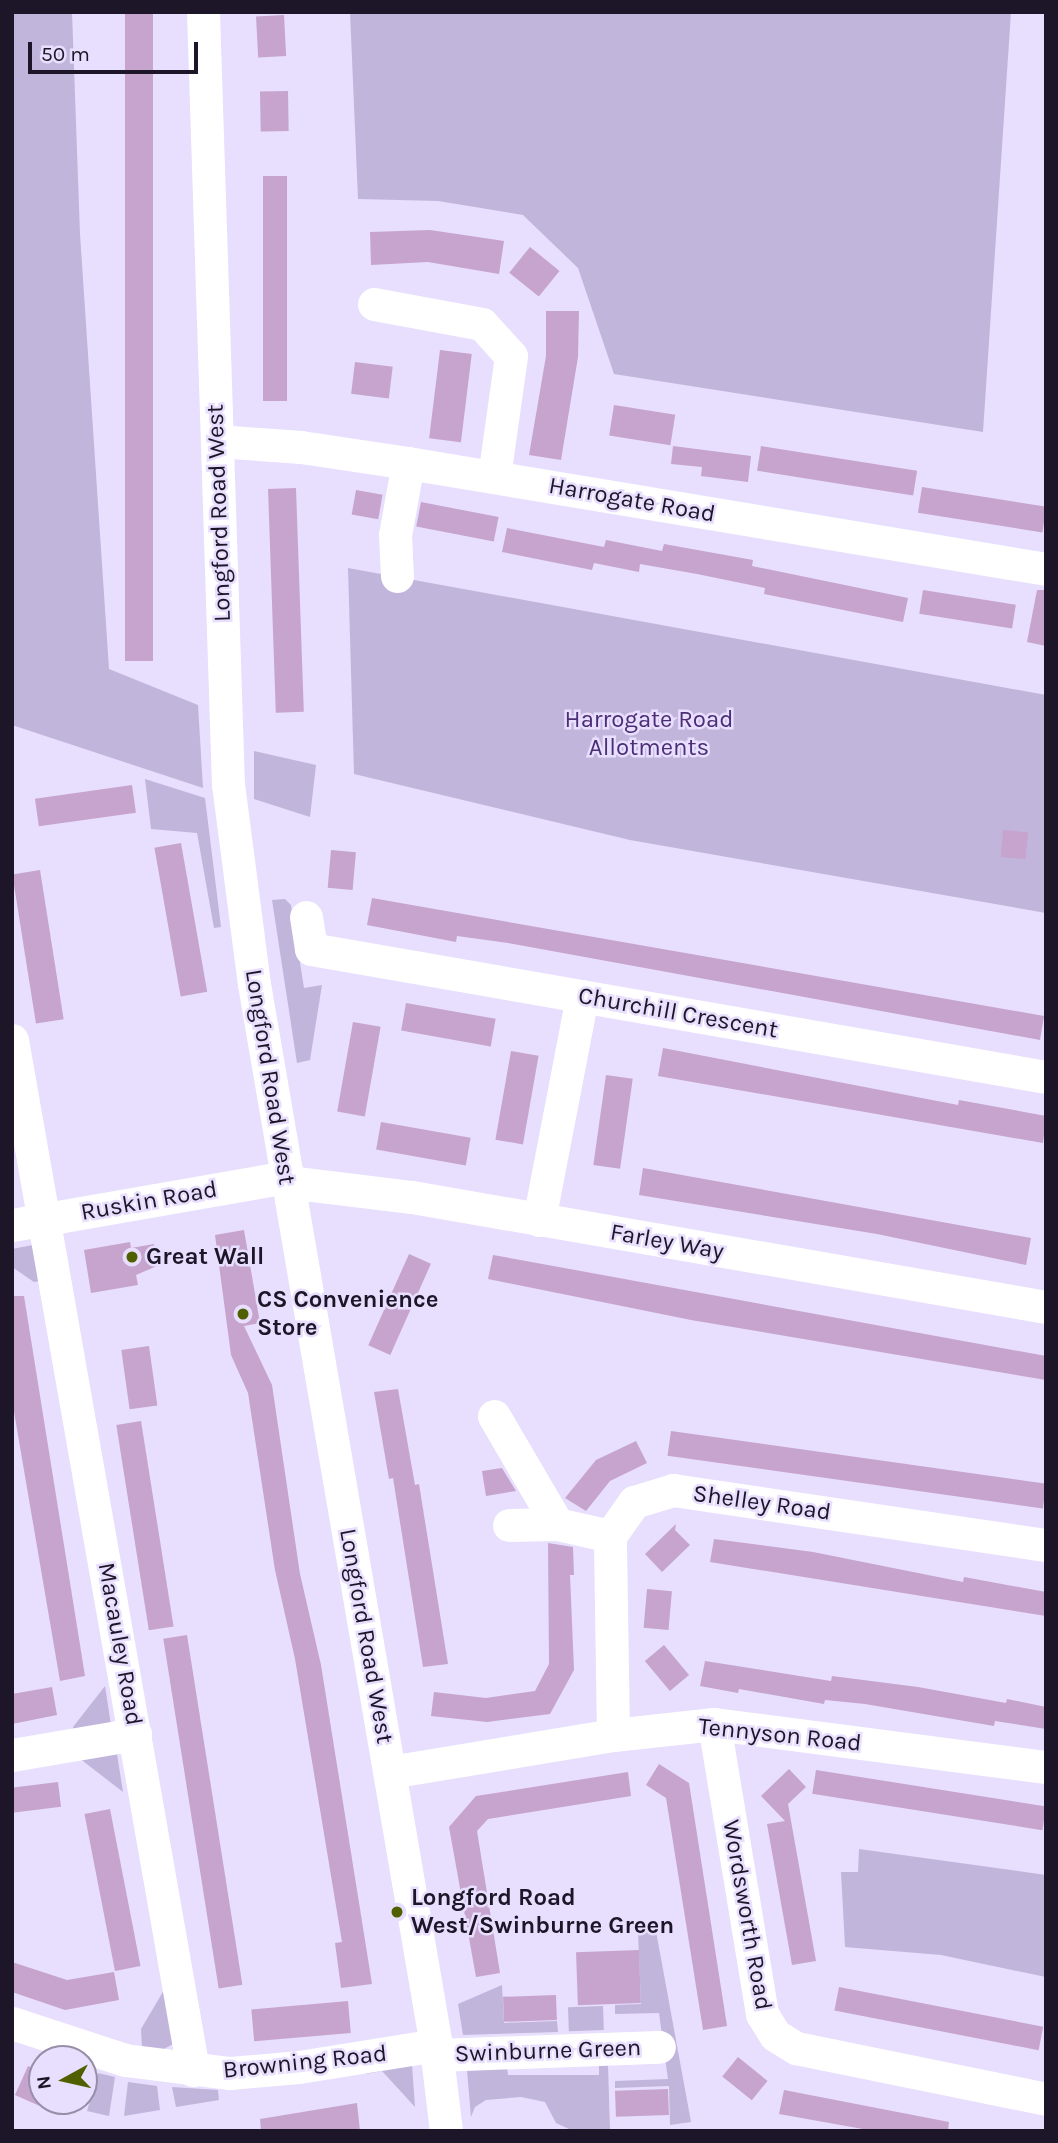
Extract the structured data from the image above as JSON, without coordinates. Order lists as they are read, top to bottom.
{
  "streets": {
    "street": [
      "Harrogate Road",
      "Longford Road West",
      "Churchill Crescent",
      "Ruskin Road",
      "Farley Way",
      "Shelley Road",
      "Macauley Road",
      "Tennyson Road",
      "Wordsworth Road",
      "Swinburne Green",
      "Browning Road"
    ]
  },
  "crossings": [
    ["Harrogate Road", "Longford Road West"],
    ["Longford Road West", "Ruskin Road"],
    ["Longford Road West", "Farley Way"],
    ["Longford Road West", "Tennyson Road"],
    ["Longford Road West", "Swinburne Green"],
    ["Longford Road West", "Browning Road"],
    ["Ruskin Road", "Farley Way"],
    ["Ruskin Road", "Macauley Road"],
    ["Macauley Road", "Browning Road"],
    ["Tennyson Road", "Wordsworth Road"],
    ["Swinburne Green", "Browning Road"]
  ],
  "parks": ["Harrogate Road Allotments"],
  "places": ["Great Wall", "CS Convenience Store", "Longford Road West/Swinburne Green"],
  "scale_bar": "50 m",
  "north": "left"
}
